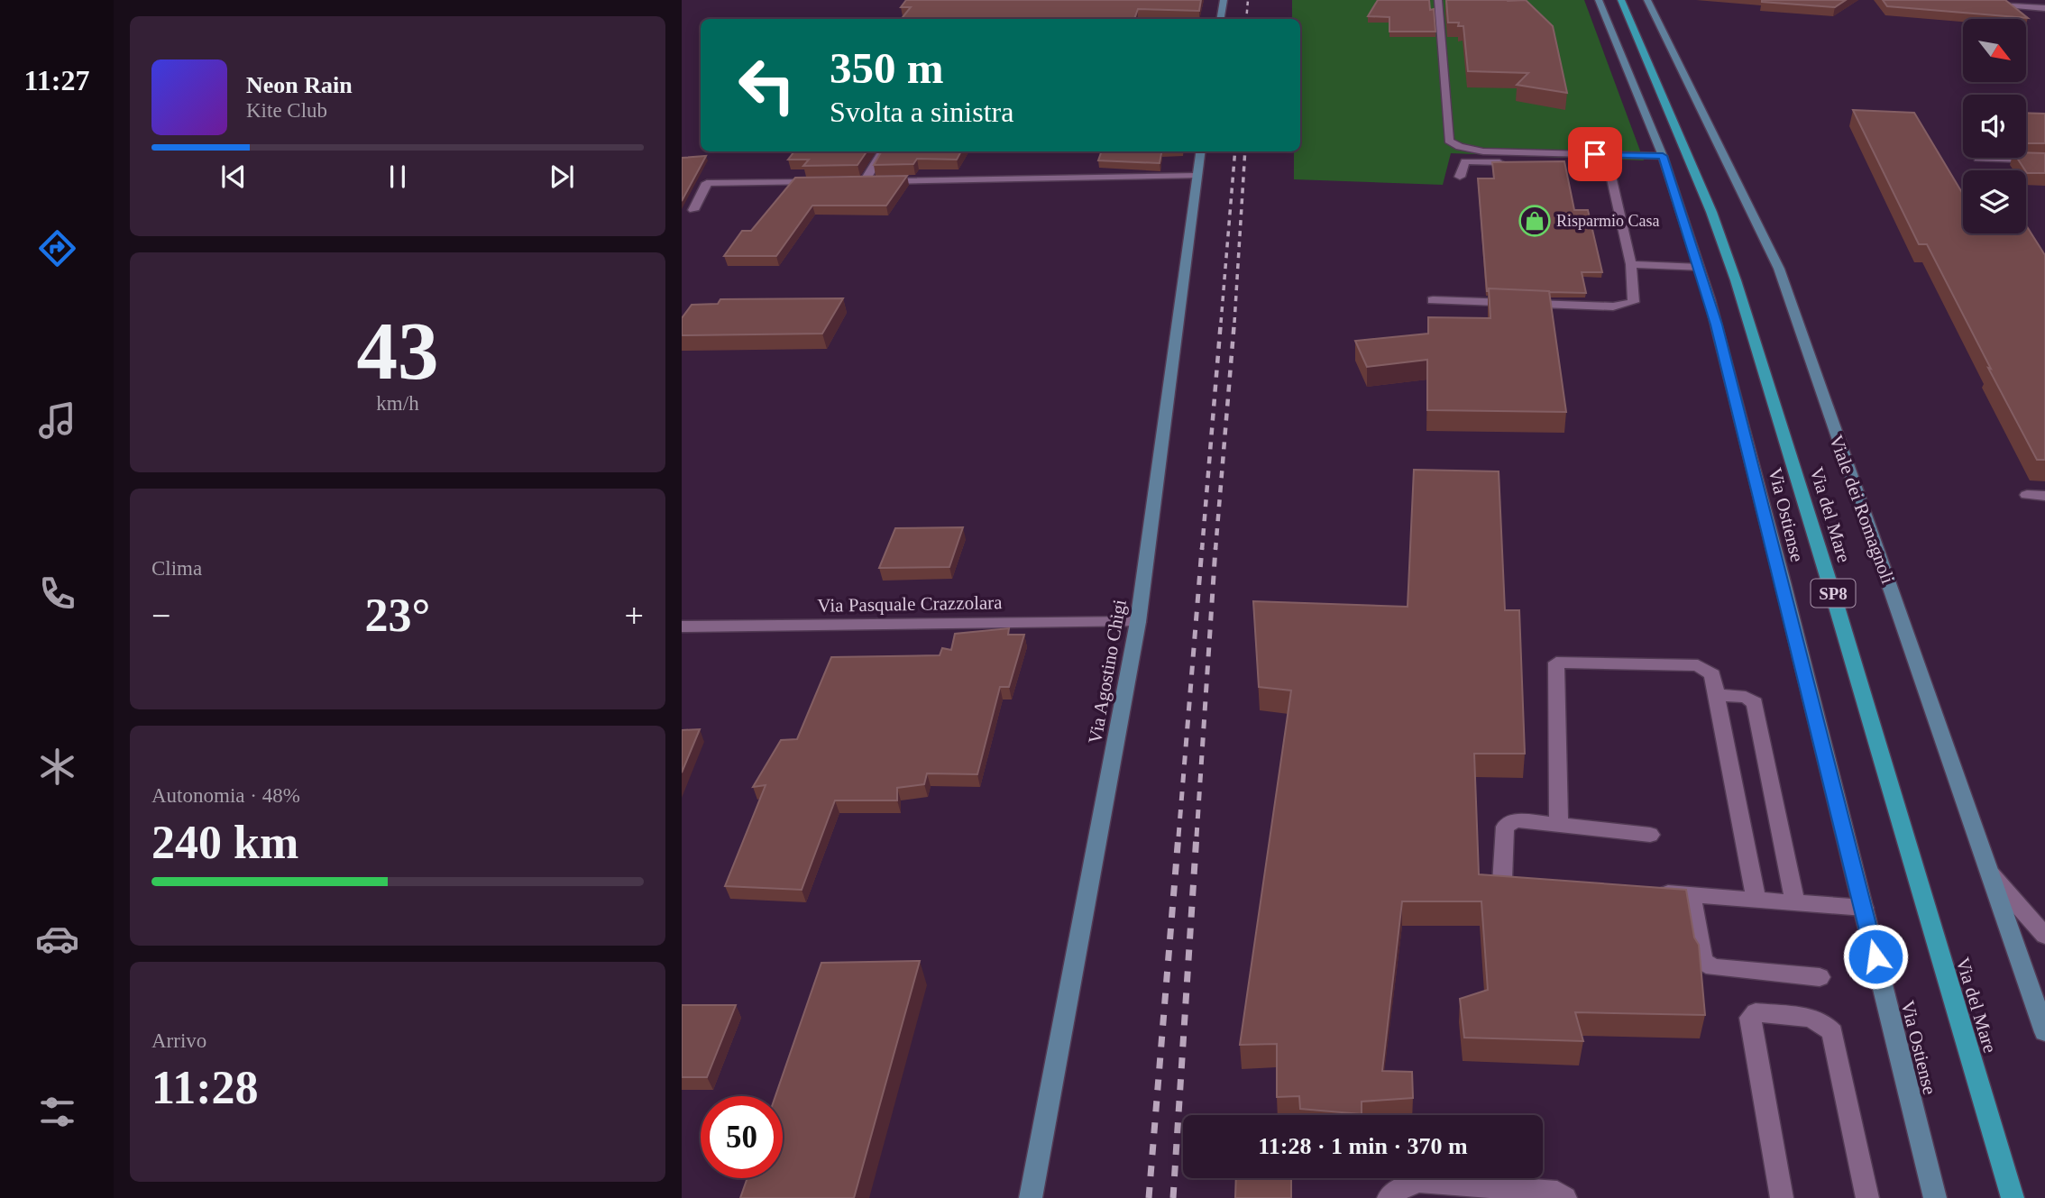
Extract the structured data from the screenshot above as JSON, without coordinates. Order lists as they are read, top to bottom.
{
  "streets": {
    "main road": [
      "Viale dei Romagnoli",
      "Via Ostiense",
      "Via del Mare",
      "SP8",
      "Via Agostino Chigi"
    ],
    "street": ["Via Pasquale Crazzolara"]
  },
  "crossings": [
    ["Via Pasquale Crazzolara", "Via Agostino Chigi"]
  ],
  "places": {
    "shop": ["Risparmio Casa"]
  },
  "north": "bottom right",
  "page": {
    "tabs": "11:27",
    "turn": ["350 m", "Svolta a sinistra"],
    "song": ["Neon Rain", "Kite Club"],
    "tile": [
      ["43", "km/h"],
      "Clima",
      ["Autonomia · 48%", "240 km"],
      ["Arrivo", "11:28"]
    ],
    "heat": ["−", "23°", "+"],
    "limit": "50",
    "trip": "11:28 · 1 min · 370 m"
  }
}
